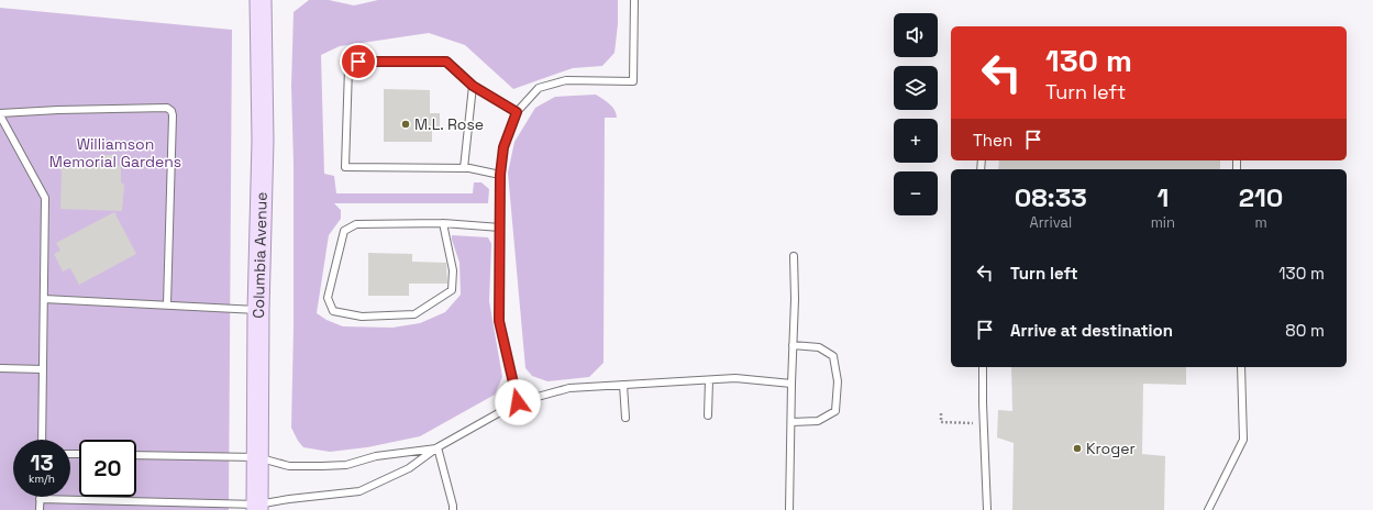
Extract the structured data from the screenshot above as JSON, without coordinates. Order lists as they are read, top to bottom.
{
  "streets": {
    "main road": ["Columbia Avenue"]
  },
  "parks": ["Williamson Memorial Gardens"],
  "places": ["M.L. Rose", "Kroger"],
  "page": {
    "map_buttons": ["+", "−"],
    "turn": ["130 m", "Turn left"],
    "then": "Then",
    "eta": [
      "08:33",
      "Arrival",
      "1",
      "min",
      "210",
      "m"
    ],
    "list": [
      {
        "name": "Turn left",
        "value": "130 m"
      },
      {
        "name": "Arrive at destination",
        "value": "80 m"
      }
    ],
    "speed": "13 km/h",
    "limit": "20"
  }
}
